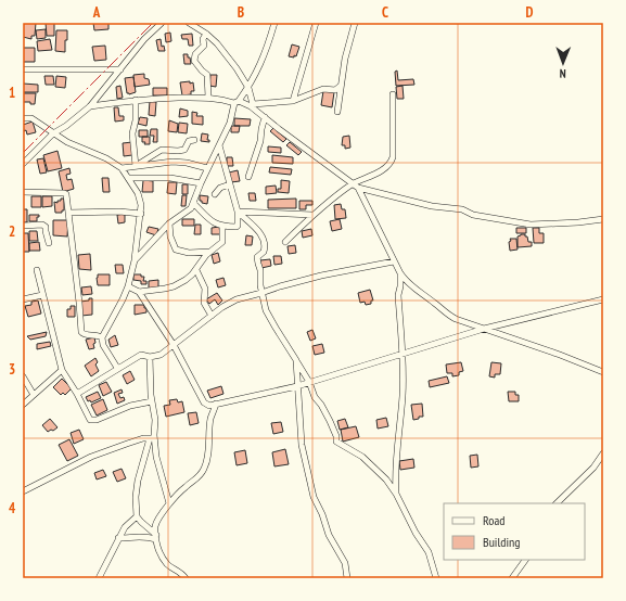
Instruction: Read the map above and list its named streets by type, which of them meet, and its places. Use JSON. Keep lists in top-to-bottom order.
{
  "legend": ["Road", "Building"],
  "north": "bottom",
  "grid": {
    "columns": [
      "A",
      "B",
      "C",
      "D"
    ],
    "rows": [
      "1",
      "2",
      "3",
      "4"
    ]
  }
}
